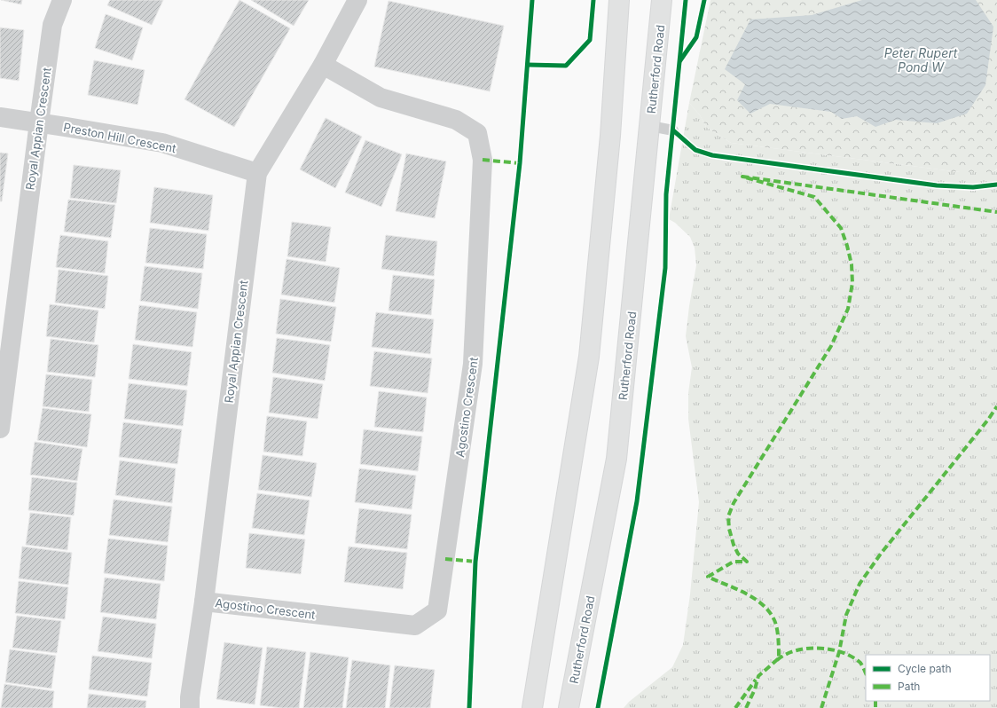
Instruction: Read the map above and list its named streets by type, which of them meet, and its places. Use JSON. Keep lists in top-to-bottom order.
{
  "streets": {
    "main road": ["Rutherford Road"],
    "street": ["Royal Appian Crescent", "Preston Hill Crescent", "Agostino Crescent"]
  },
  "crossings": [
    ["Royal Appian Crescent", "Preston Hill Crescent"],
    ["Royal Appian Crescent", "Agostino Crescent"]
  ],
  "water": ["Peter Rupert Pond W"],
  "legend": ["Cycle path", "Path"]
}
